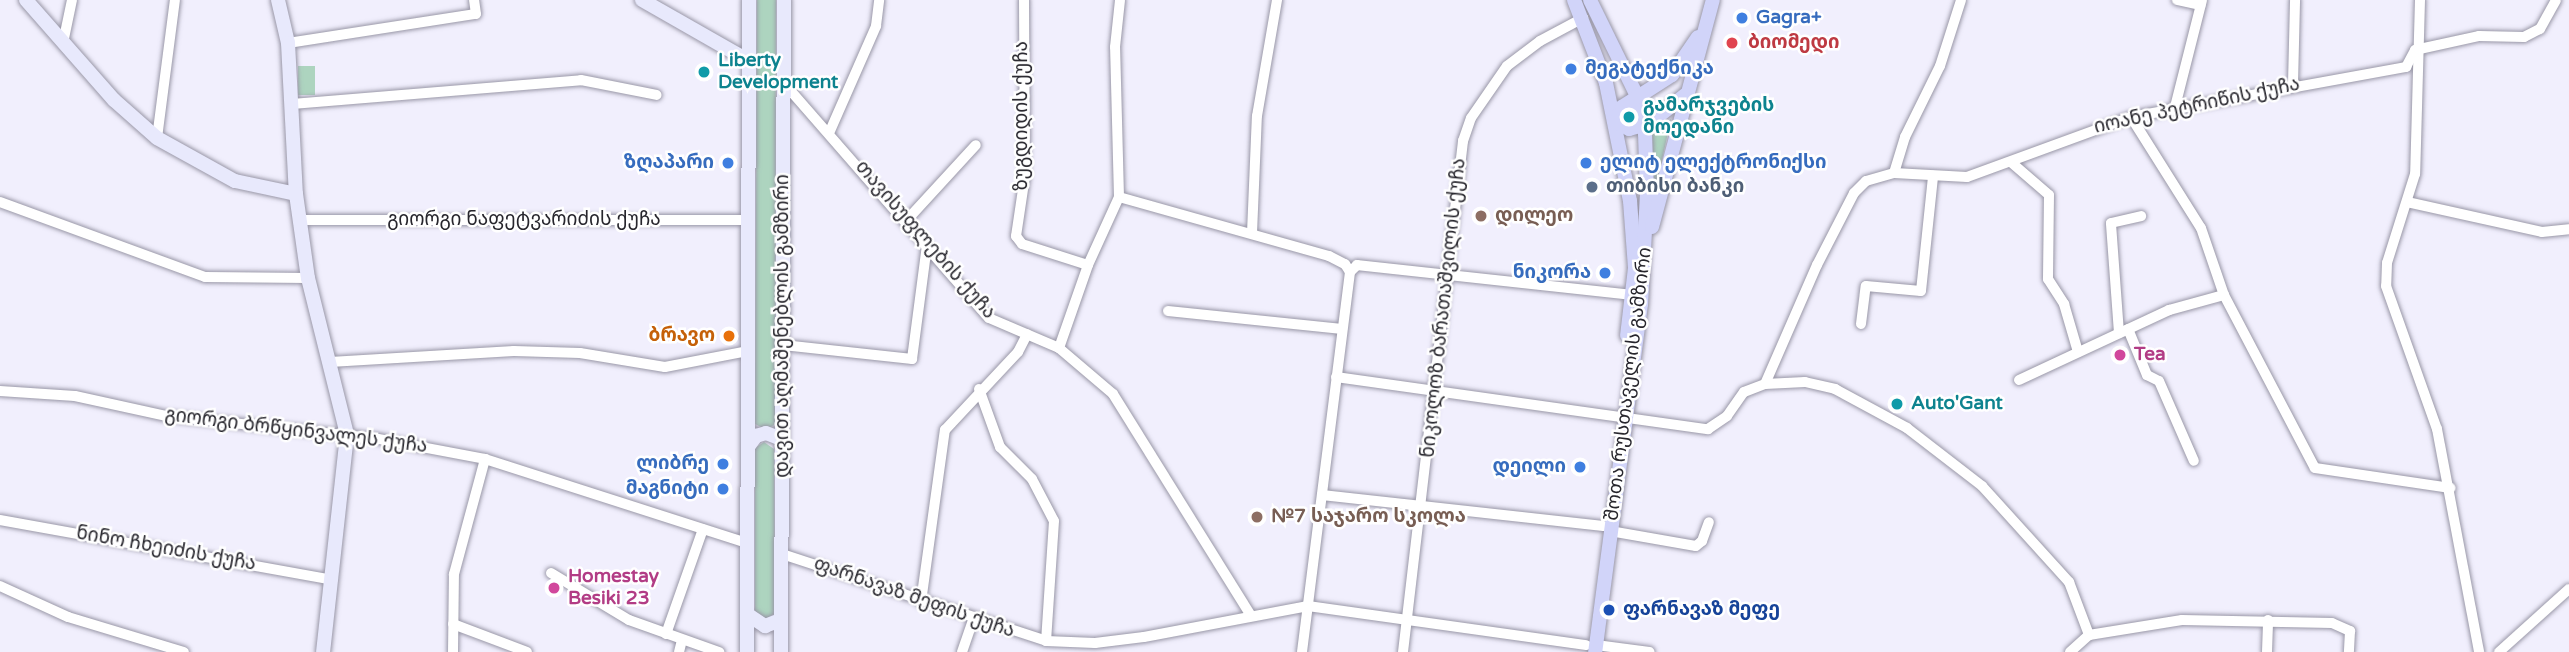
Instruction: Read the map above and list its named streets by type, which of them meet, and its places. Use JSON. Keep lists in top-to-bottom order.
{
  "streets": {
    "main road": ["დავით აღმაშენებლის გამზირი", "შოთა რუსთაველის გამზირი"],
    "street": [
      "იოანე პეტრიწის ქუჩა",
      "ზუგდიდის ქუჩა",
      "გიორგი ნაფეტვარიძის ქუჩა",
      "თავისუფლების ქუჩა",
      "ნიკოლოზ ბარათაშვილის ქუჩა",
      "გიორგი ბრწყინვალეს ქუჩა",
      "ნინო ჩხეიძის ქუჩა",
      "ფარნავაზ მეფის ქუჩა"
    ]
  },
  "crossings": [
    ["გიორგი ნაფეტვარიძის ქუჩა", "დავით აღმაშენებლის გამზირი"],
    ["თავისუფლების ქუჩა", "დავით აღმაშენებლის გამზირი"],
    ["თავისუფლების ქუჩა", "ფარნავაზ მეფის ქუჩა"],
    ["ნიკოლოზ ბარათაშვილის ქუჩა", "შოთა რუსთაველის გამზირი"],
    ["ნიკოლოზ ბარათაშვილის ქუჩა", "ფარნავაზ მეფის ქუჩა"],
    ["დავით აღმაშენებლის გამზირი", "გიორგი ბრწყინვალეს ქუჩა"],
    ["დავით აღმაშენებლის გამზირი", "ფარნავაზ მეფის ქუჩა"],
    ["შოთა რუსთაველის გამზირი", "ფარნავაზ მეფის ქუჩა"]
  ],
  "places": [
    "Gagra+",
    "ბიომედი",
    "მეგატექნიკა",
    "Liberty Development",
    "გამარჯვების მოედანი",
    "ზღაპარი",
    "ელიტ ელექტრონიქსი",
    "თიბისი ბანკი",
    "დილეო",
    "ნიკორა",
    "ბრავო",
    "Tea",
    "Auto'Gant",
    "ლიბრე",
    "დეილი",
    "მაგნიტი",
    "№7 საჯარო სკოლა",
    "Homestay Besiki 23",
    "ფარნავაზ მეფე"
  ]
}
